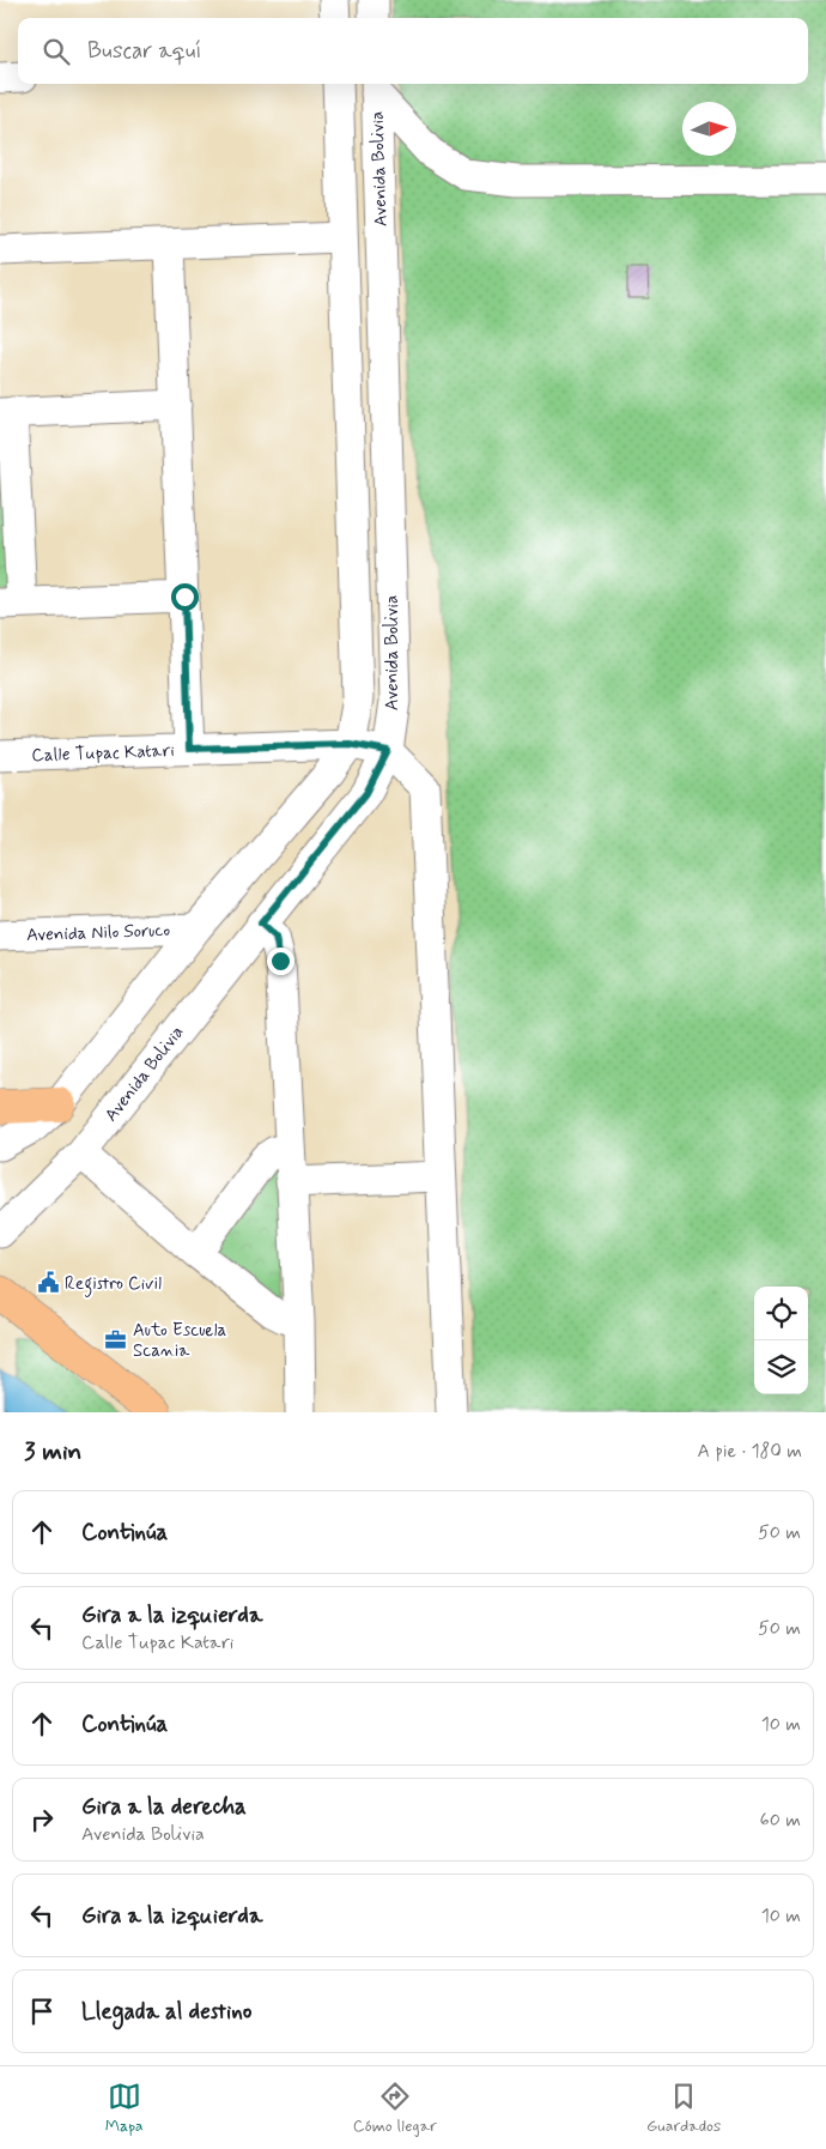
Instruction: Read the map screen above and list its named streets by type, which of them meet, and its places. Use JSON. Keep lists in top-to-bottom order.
{
  "streets": {
    "street": ["Avenida Bolivia", "Calle Tupac Katari", "Avenida Nilo Soruco"]
  },
  "crossings": [
    ["Avenida Bolivia", "Calle Tupac Katari"],
    ["Avenida Bolivia", "Avenida Nilo Soruco"]
  ],
  "places": {
    "public building": ["Registro Civil"],
    "office": ["Auto Escuela Scania"]
  },
  "north": "right",
  "page": {
    "search": "Buscar aquí",
    "heading": ["3 min", "A pie · 180 m"],
    "list": [
      ["Continúa", "50 m"],
      ["Gira a la izquierda", "Calle Tupac Katari", "50 m"],
      ["Continúa", "10 m"],
      ["Gira a la derecha", "Avenida Bolivia", "60 m"],
      ["Gira a la izquierda", "10 m"],
      "Llegada al destino"
    ],
    "nav": ["Mapa", "Cómo llegar", "Guardados"]
  }
}
